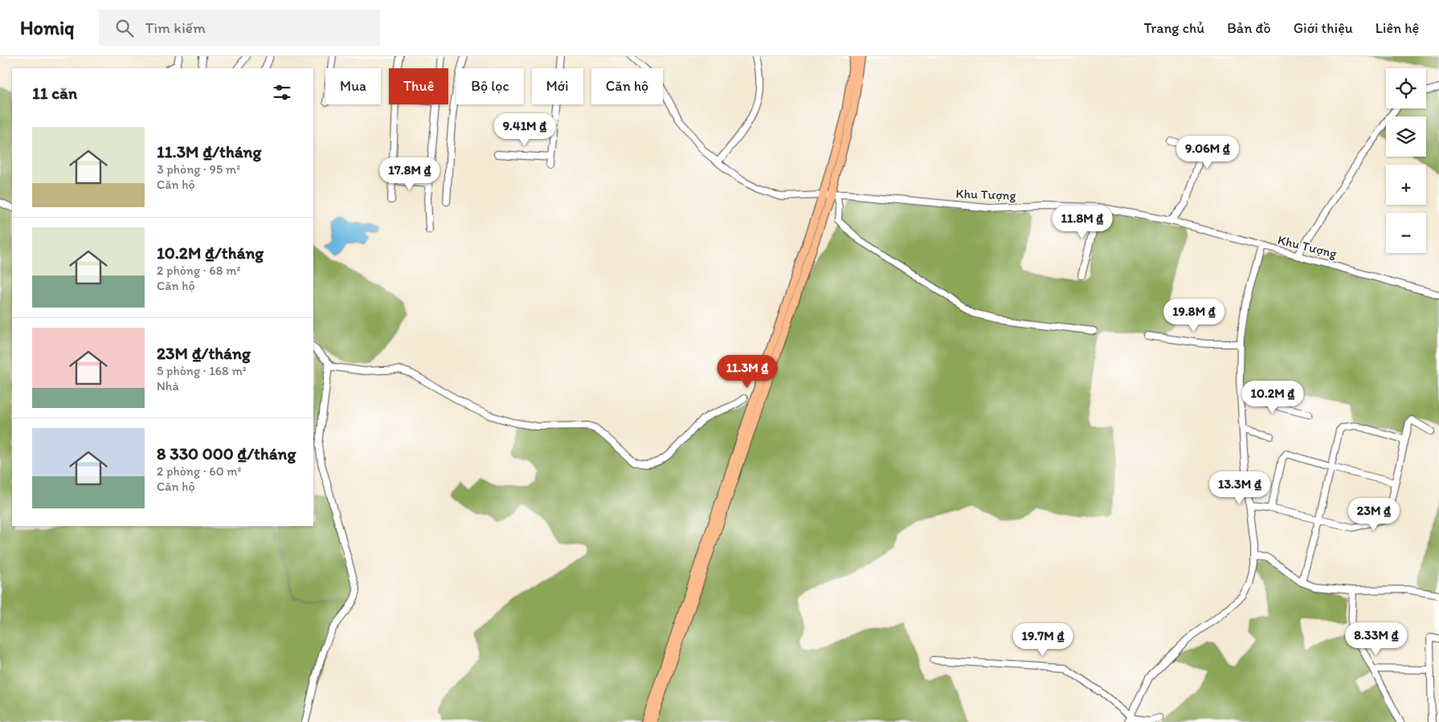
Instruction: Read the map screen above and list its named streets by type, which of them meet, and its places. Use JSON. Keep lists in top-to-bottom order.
{
  "streets": {
    "street": ["Khu Tượng"]
  },
  "page": {
    "header": "Homiq",
    "search": "Tìm kiếm",
    "nav": [
      "Trang chủ",
      "Bản đồ",
      "Giới thiệu",
      "Liên hệ"
    ],
    "map_buttons": ["+", "−"],
    "chip": [
      "Mua",
      "Thuê",
      "Bộ lọc",
      "Mới",
      "Căn hộ"
    ],
    "heading": "11 căn",
    "price": [
      "9.41M ₫",
      "9.06M ₫",
      "17.8M ₫",
      "11.8M ₫",
      "19.8M ₫",
      "11.3M ₫",
      "10.2M ₫",
      "13.3M ₫",
      "23M ₫",
      "8.33M ₫",
      "19.7M ₫"
    ],
    "list": [
      {
        "name": "11.3M ₫/tháng",
        "note": "3 phòng · 95 m² · Căn hộ"
      },
      {
        "name": "10.2M ₫/tháng",
        "note": "2 phòng · 68 m² · Căn hộ"
      },
      {
        "name": "23M ₫/tháng",
        "note": "5 phòng · 168 m² · Nhà"
      },
      {
        "name": "8 330 000 ₫/tháng",
        "note": "2 phòng · 60 m² · Căn hộ"
      }
    ]
  }
}
